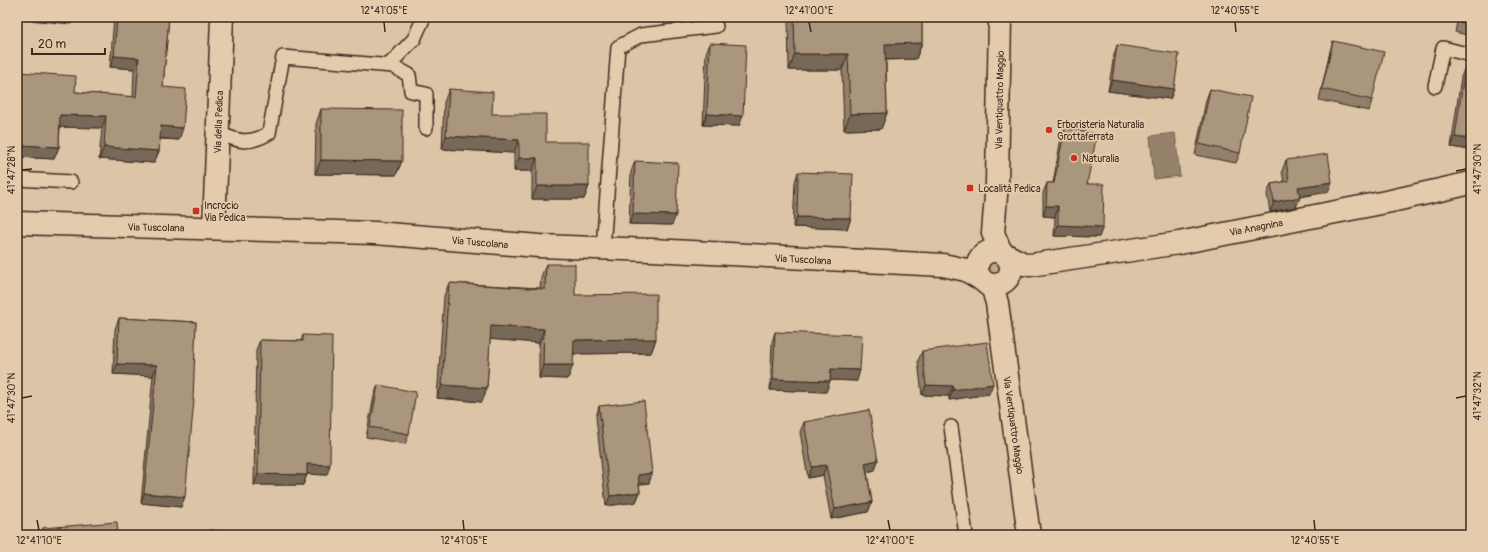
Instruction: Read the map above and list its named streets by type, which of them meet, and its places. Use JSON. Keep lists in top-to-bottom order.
{
  "streets": {
    "main road": [
      "Via Ventiquattro Maggio",
      "Via della Pedica",
      "Via Tuscolana",
      "Via Anagnina"
    ]
  },
  "crossings": [
    ["Via Ventiquattro Maggio", "Via Tuscolana"],
    ["Via Ventiquattro Maggio", "Via Anagnina"],
    ["Via della Pedica", "Via Tuscolana"],
    ["Via Tuscolana", "Via Anagnina"]
  ],
  "places": {
    "other": ["Erboristeria Naturalia Grottaferrata", "Naturalia"],
    "transit": ["Località Pedica", "Incrocio Via Pedica"]
  },
  "scale_bar": "20 m",
  "coordinates": [
    "12°41'05\"E",
    "12°41'00\"E",
    "12°40'55\"E",
    "41°47'30\"N",
    "41°47'28\"N",
    "41°47'32\"N",
    "12°41'10\"E"
  ]
}
